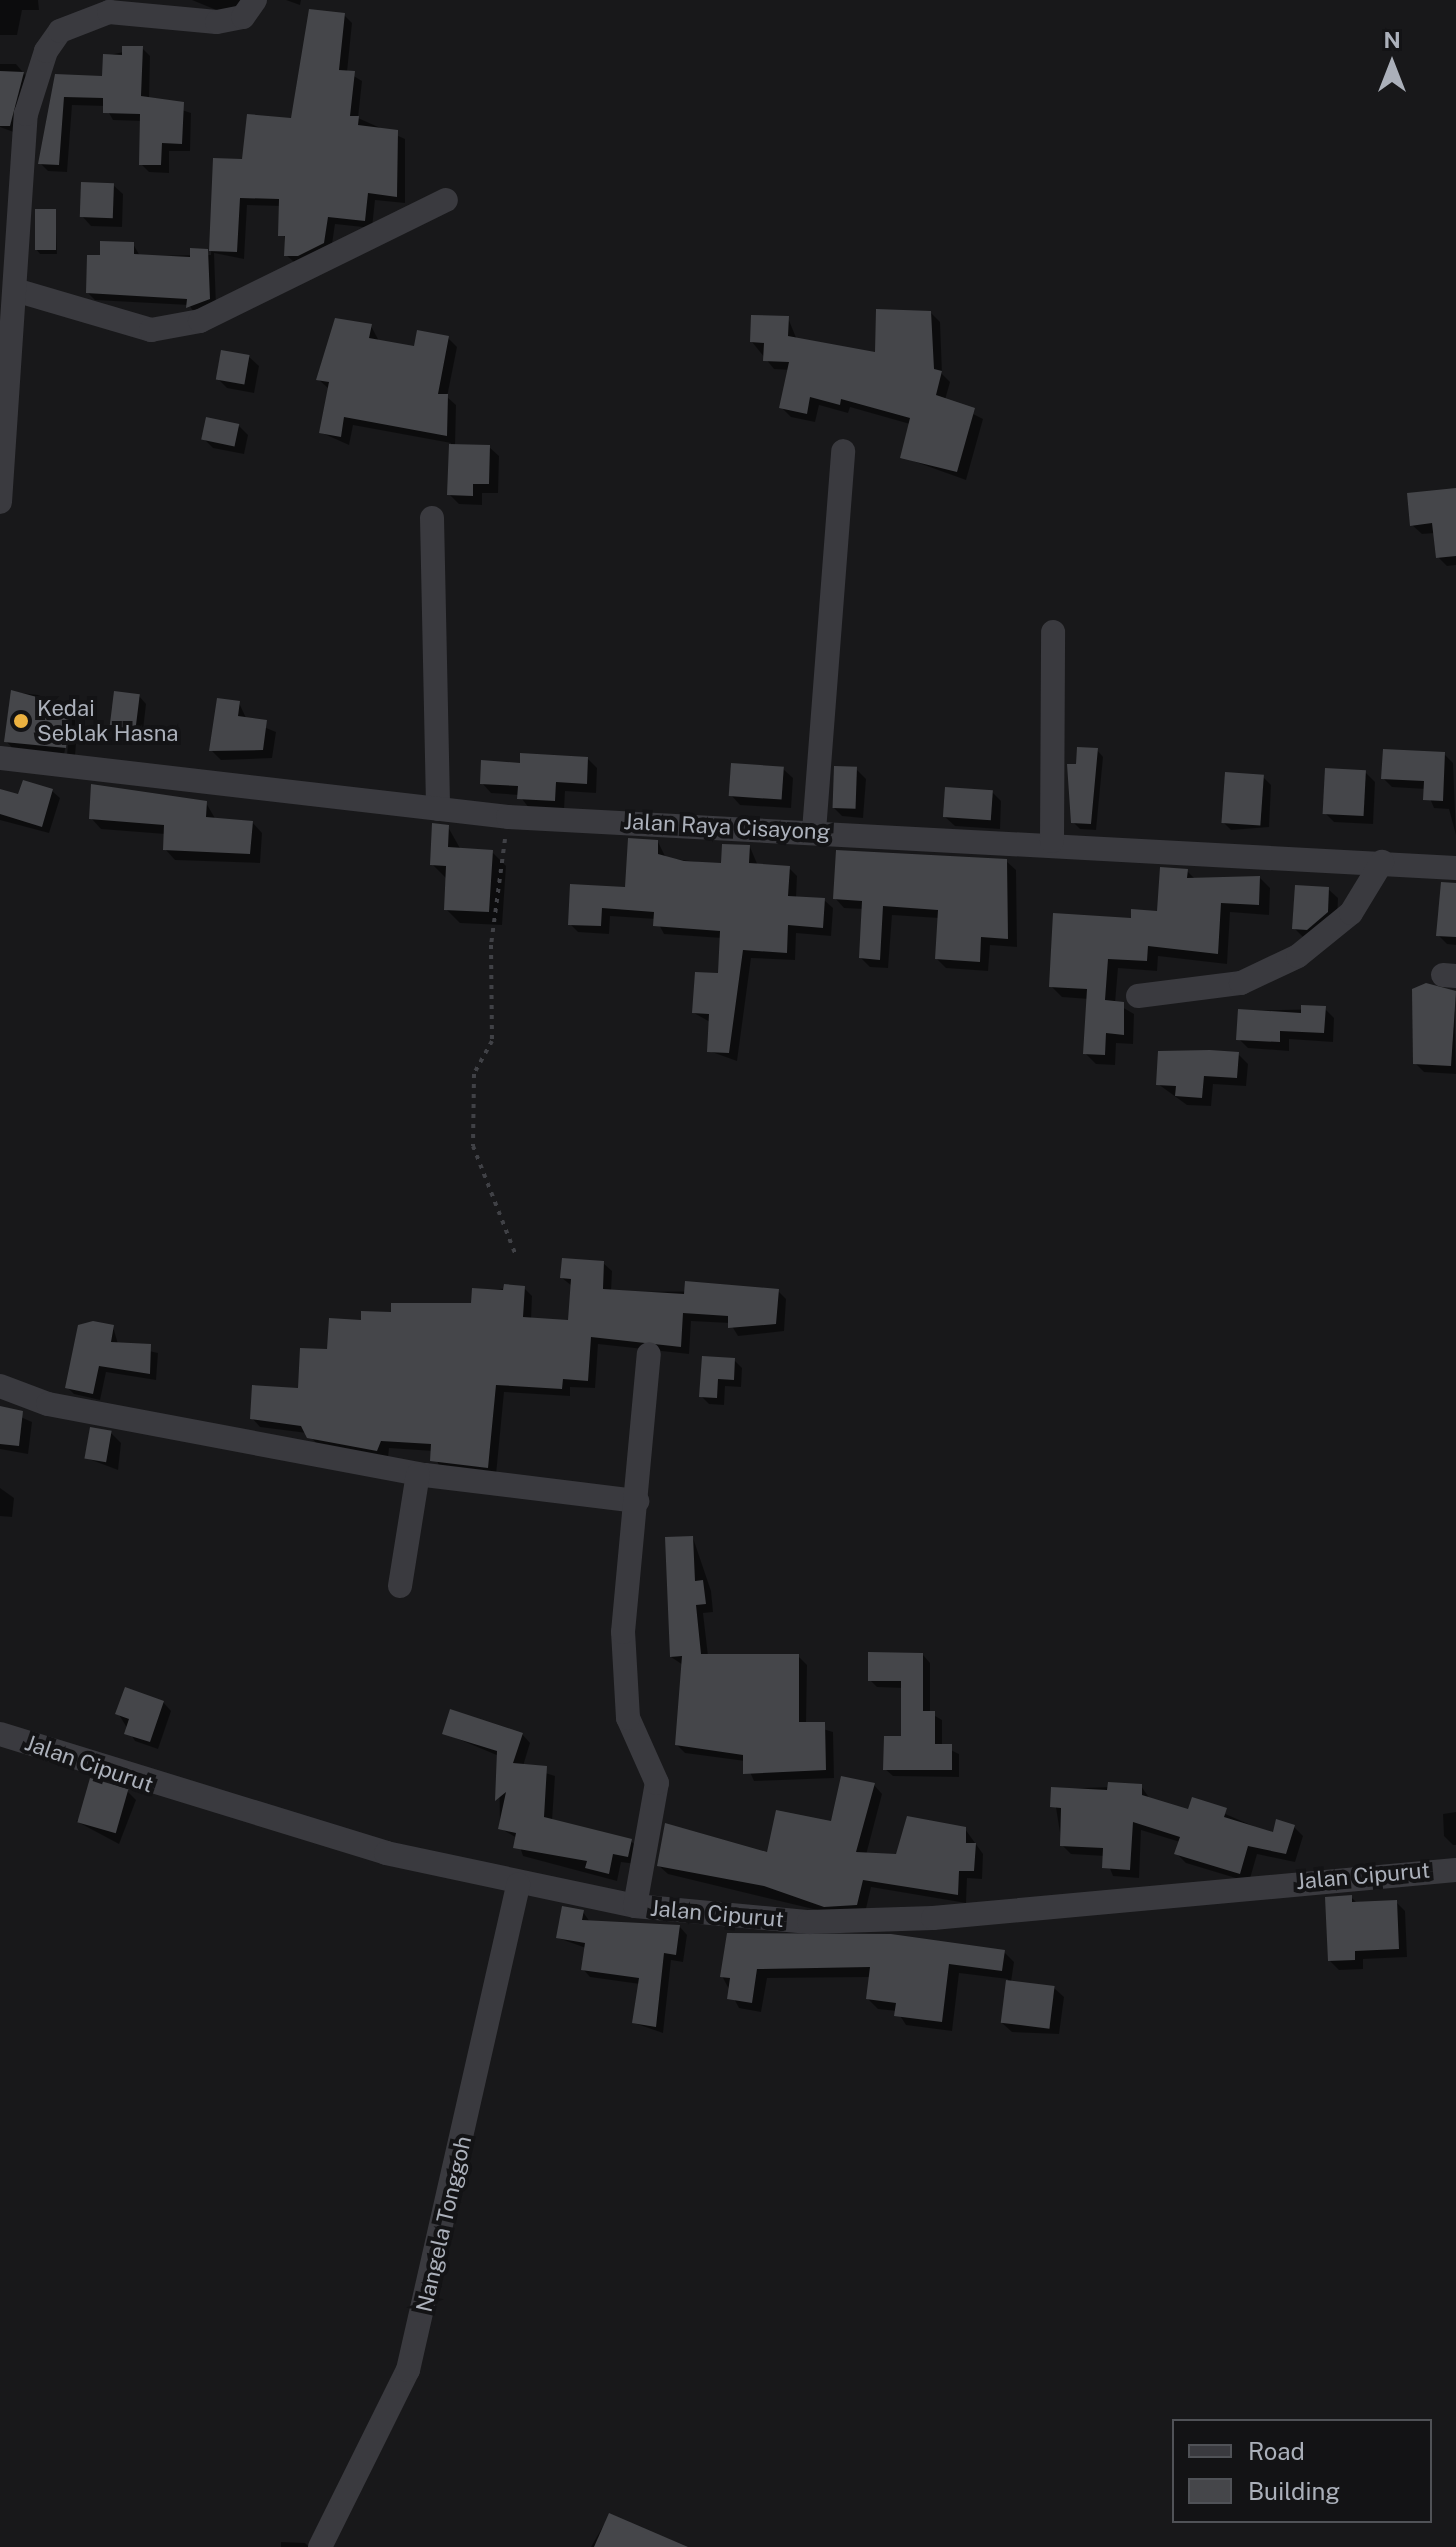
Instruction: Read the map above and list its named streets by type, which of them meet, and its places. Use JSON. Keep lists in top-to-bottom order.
{
  "streets": {
    "street": ["Jalan Raya Cisayong", "Jalan Cipurut", "Nangela Tonggoh"]
  },
  "crossings": [
    ["Jalan Cipurut", "Nangela Tonggoh"]
  ],
  "places": ["Kedai Seblak Hasna"],
  "legend": ["Road", "Building"],
  "north": "top"
}
